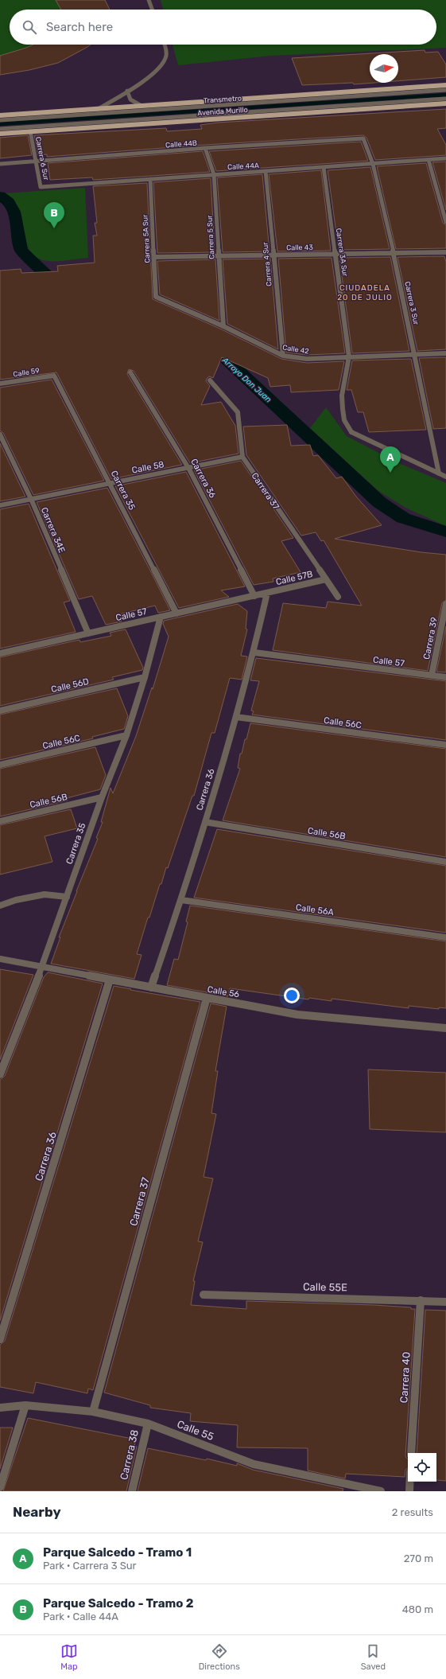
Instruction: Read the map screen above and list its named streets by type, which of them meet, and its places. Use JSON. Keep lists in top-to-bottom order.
{
  "streets": {
    "main road": ["Avenida Murillo"],
    "street": [
      "Transmetro",
      "Calle 44B",
      "Carrera 6 Sur",
      "Calle 44A",
      "Carrera 5 Sur",
      "Carrera 5A Sur",
      "Calle 43",
      "Carrera 3A Sur",
      "Carrera 4 Sur",
      "Carrera 3 Sur",
      "Calle 42",
      "Calle 59",
      "Calle 58",
      "Carrera 36",
      "Carrera 35",
      "Carrera 37",
      "Carrera 34E",
      "Calle 57B",
      "Calle 57",
      "Carrera 39",
      "Calle 56D",
      "Calle 56C",
      "Calle 56B",
      "Calle 56A",
      "Calle 56",
      "Calle 55E",
      "Carrera 40",
      "Calle 55",
      "Carrera 38"
    ]
  },
  "crossings": [
    ["Avenida Murillo", "Carrera 6 Sur"],
    ["Calle 44B", "Carrera 6 Sur"],
    ["Calle 44B", "Carrera 5 Sur"],
    ["Calle 44B", "Carrera 3 Sur"],
    ["Carrera 6 Sur", "Calle 44A"],
    ["Calle 44A", "Carrera 5 Sur"],
    ["Calle 44A", "Carrera 5A Sur"],
    ["Calle 44A", "Carrera 3A Sur"],
    ["Calle 44A", "Carrera 4 Sur"],
    ["Calle 44A", "Carrera 3 Sur"],
    ["Carrera 5 Sur", "Calle 43"],
    ["Carrera 5 Sur", "Calle 42"],
    ["Carrera 5A Sur", "Calle 43"],
    ["Carrera 5A Sur", "Calle 42"],
    ["Calle 43", "Carrera 3A Sur"],
    ["Calle 43", "Carrera 4 Sur"],
    ["Calle 43", "Carrera 3 Sur"],
    ["Carrera 3A Sur", "Carrera 3 Sur"],
    ["Carrera 3A Sur", "Calle 42"],
    ["Carrera 4 Sur", "Calle 42"],
    ["Carrera 3 Sur", "Calle 42"],
    ["Calle 59", "Carrera 35"],
    ["Calle 58", "Carrera 36"],
    ["Calle 58", "Carrera 35"],
    ["Calle 58", "Carrera 37"],
    ["Calle 58", "Carrera 34E"],
    ["Carrera 36", "Calle 57B"],
    ["Carrera 36", "Calle 57"],
    ["Carrera 36", "Calle 56C"],
    ["Carrera 36", "Calle 56B"],
    ["Carrera 36", "Calle 56A"],
    ["Carrera 36", "Calle 56"],
    ["Carrera 35", "Calle 57"],
    ["Carrera 35", "Calle 56D"],
    ["Carrera 35", "Calle 56C"],
    ["Carrera 35", "Calle 56B"],
    ["Carrera 35", "Calle 56"],
    ["Carrera 37", "Calle 57B"],
    ["Carrera 37", "Calle 56"],
    ["Carrera 37", "Calle 55"],
    ["Carrera 34E", "Calle 57"],
    ["Calle 57B", "Calle 57"],
    ["Calle 57", "Carrera 39"],
    ["Calle 55E", "Carrera 40"],
    ["Calle 55", "Carrera 38"]
  ],
  "districts": ["CIUDADELA 20 DE JULIO"],
  "water": ["Arroyo Don Juan"],
  "north": "right",
  "page": {
    "search": "Search here",
    "pins": ["B", "A"],
    "heading": ["Nearby", "2 results"],
    "list": [
      {
        "mark": "A",
        "name": "Parque Salcedo - Tramo 1",
        "note": "Park · Carrera 3 Sur",
        "value": "270 m"
      },
      {
        "mark": "B",
        "name": "Parque Salcedo - Tramo 2",
        "note": "Park · Calle 44A",
        "value": "480 m"
      }
    ],
    "nav": ["Map", "Directions", "Saved"]
  }
}
